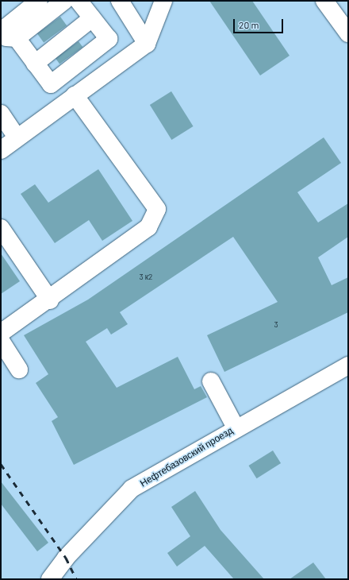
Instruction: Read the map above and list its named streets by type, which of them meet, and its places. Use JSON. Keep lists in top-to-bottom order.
{
  "streets": {
    "street": ["Нефтебазовский проезд"]
  },
  "house_numbers": ["3 к2", "3"],
  "scale_bar": "20 m"
}
